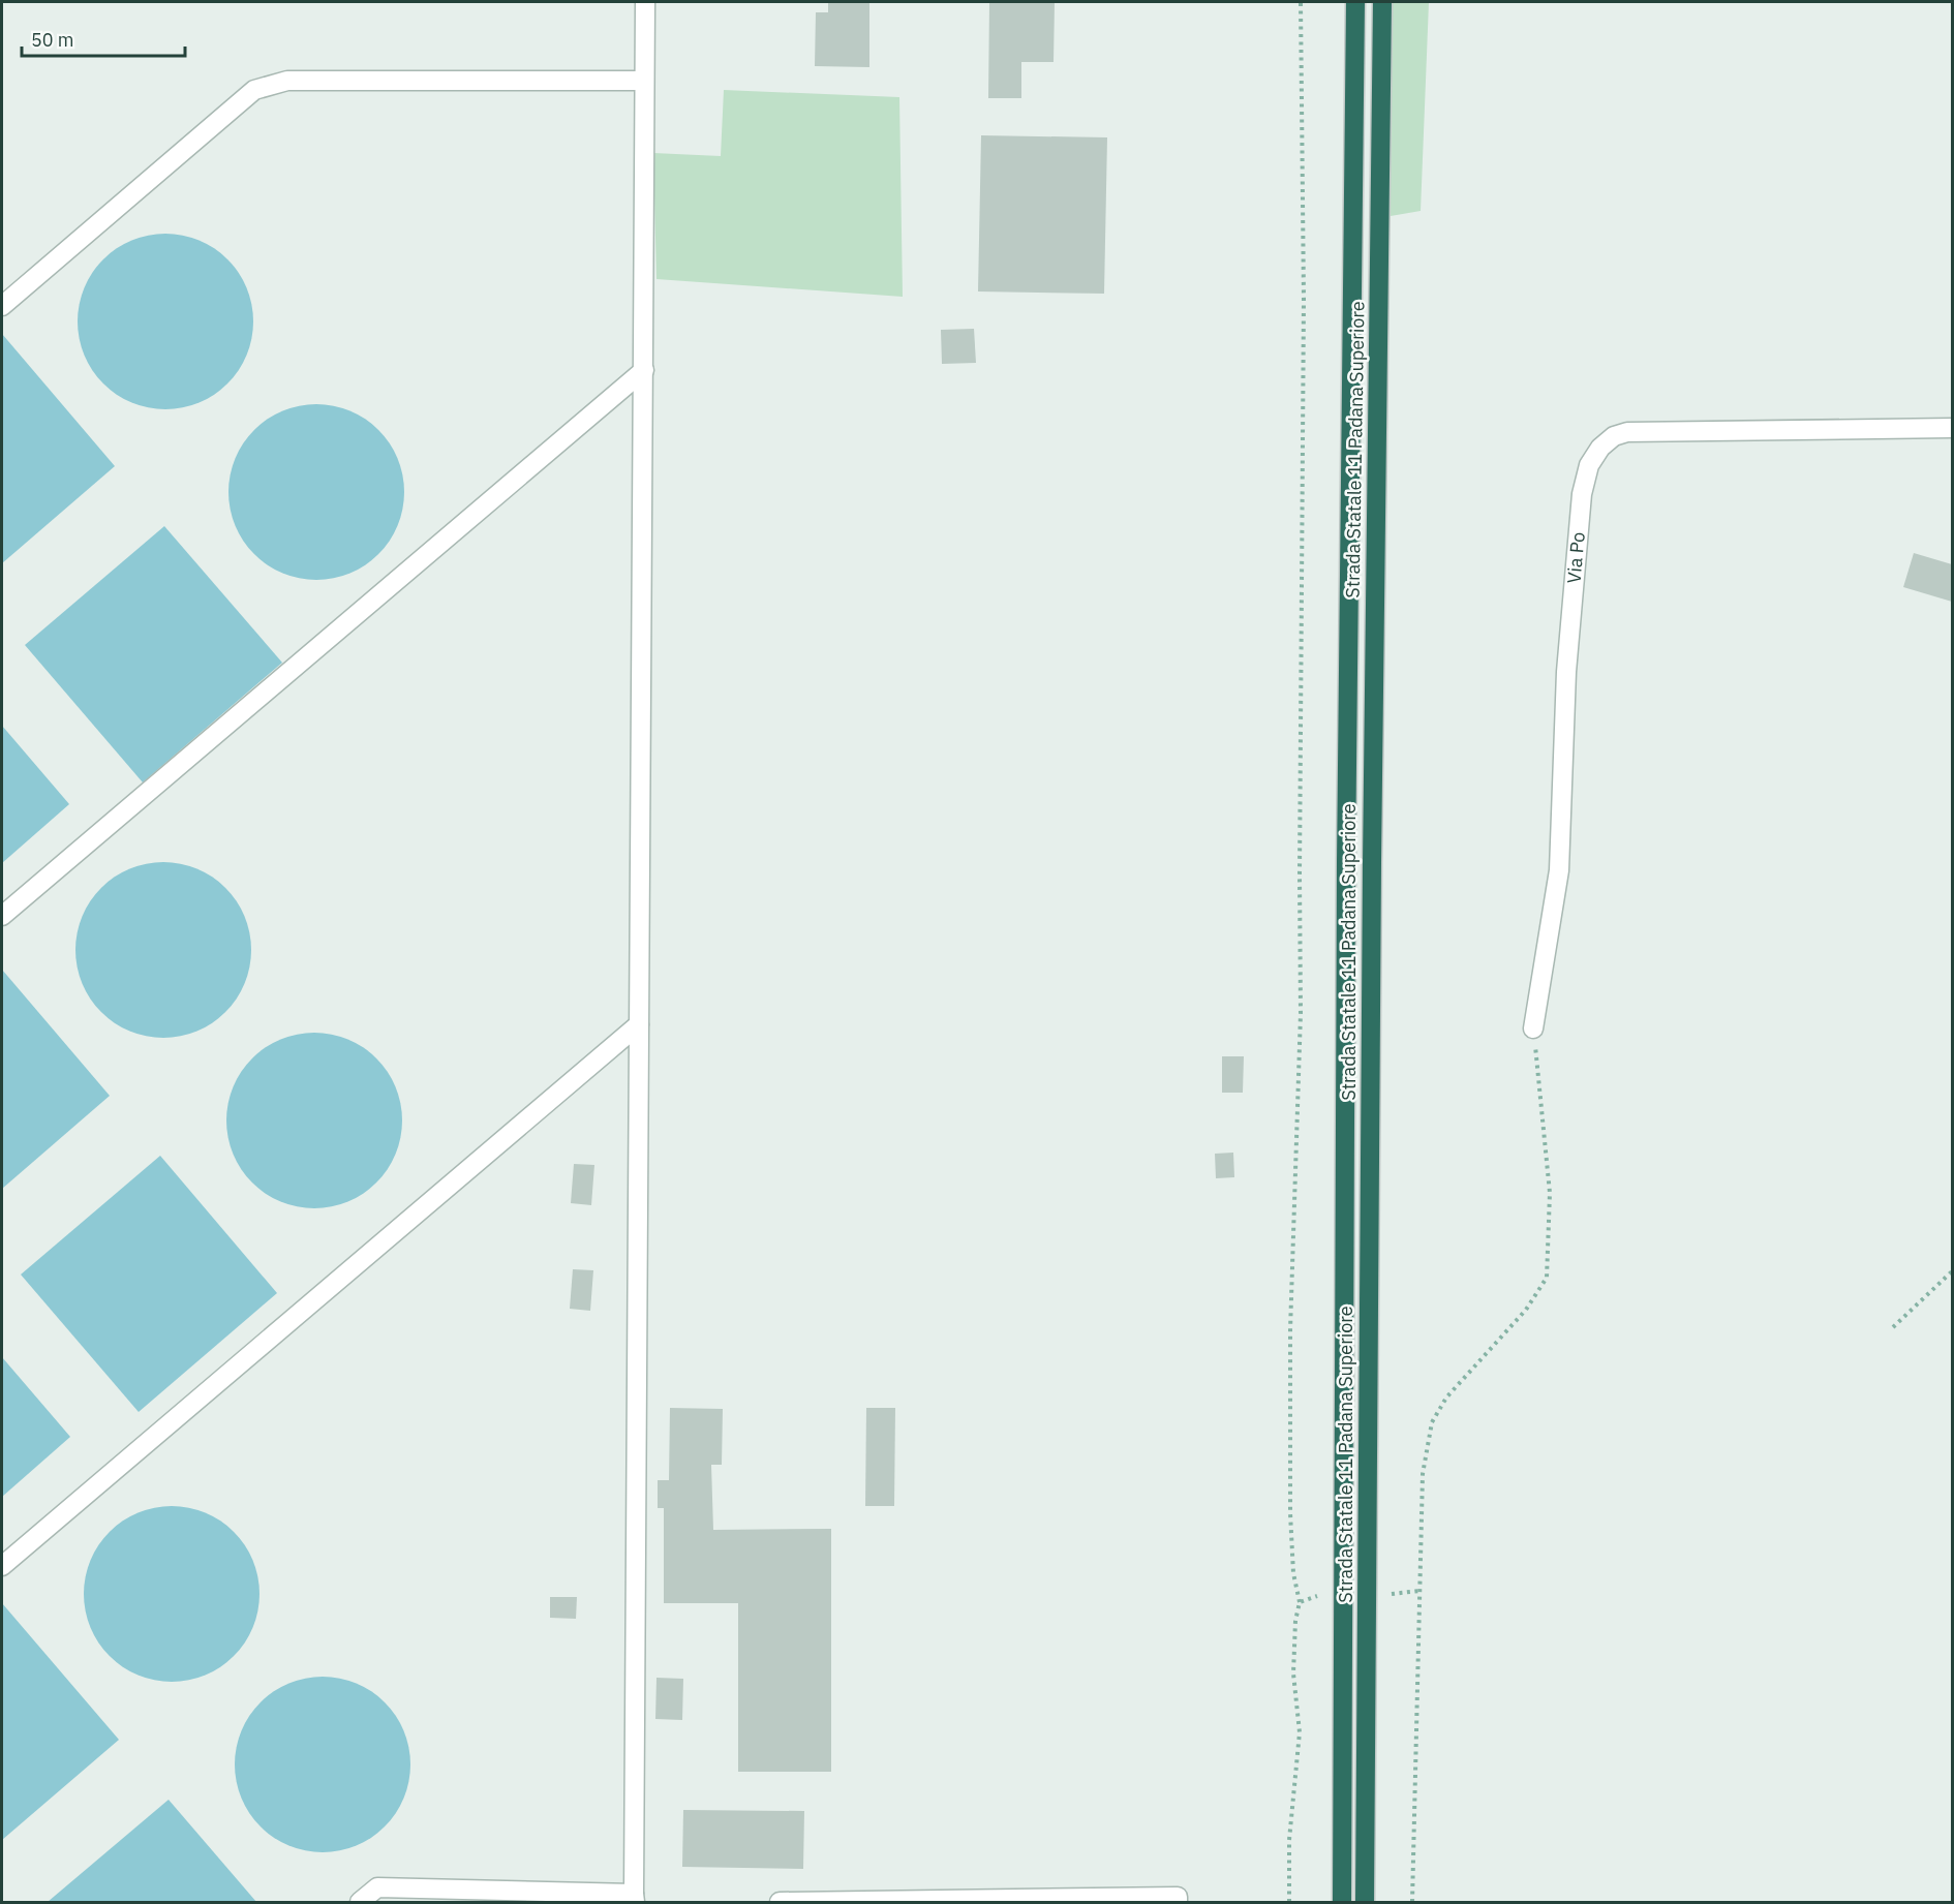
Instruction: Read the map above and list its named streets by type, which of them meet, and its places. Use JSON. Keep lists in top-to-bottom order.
{
  "streets": {
    "highway": ["Strada Statale 11 Padana Superiore"],
    "street": ["Via Po"]
  },
  "scale_bar": "50 m"
}
